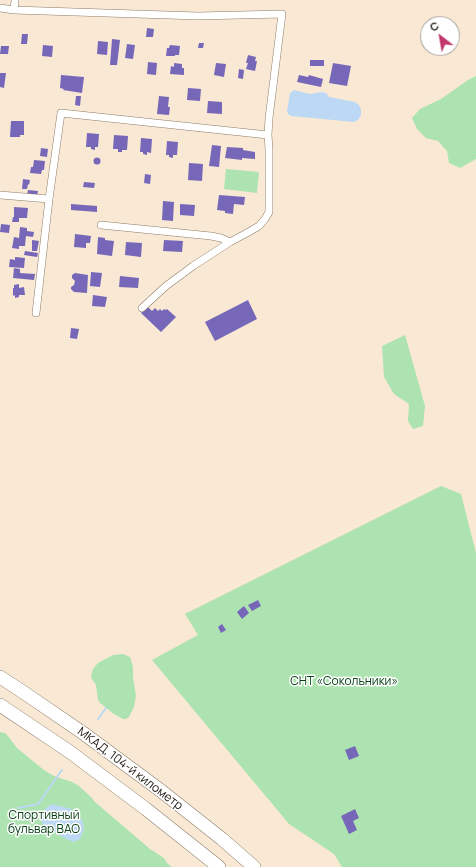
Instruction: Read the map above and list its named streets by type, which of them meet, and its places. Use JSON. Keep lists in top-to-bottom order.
{
  "streets": {
    "highway": ["МКАД, 104-й километр"]
  },
  "parks": ["СНТ «Сокольники»", "Спортивный бульвар ВАО"],
  "north": "top left"
}
